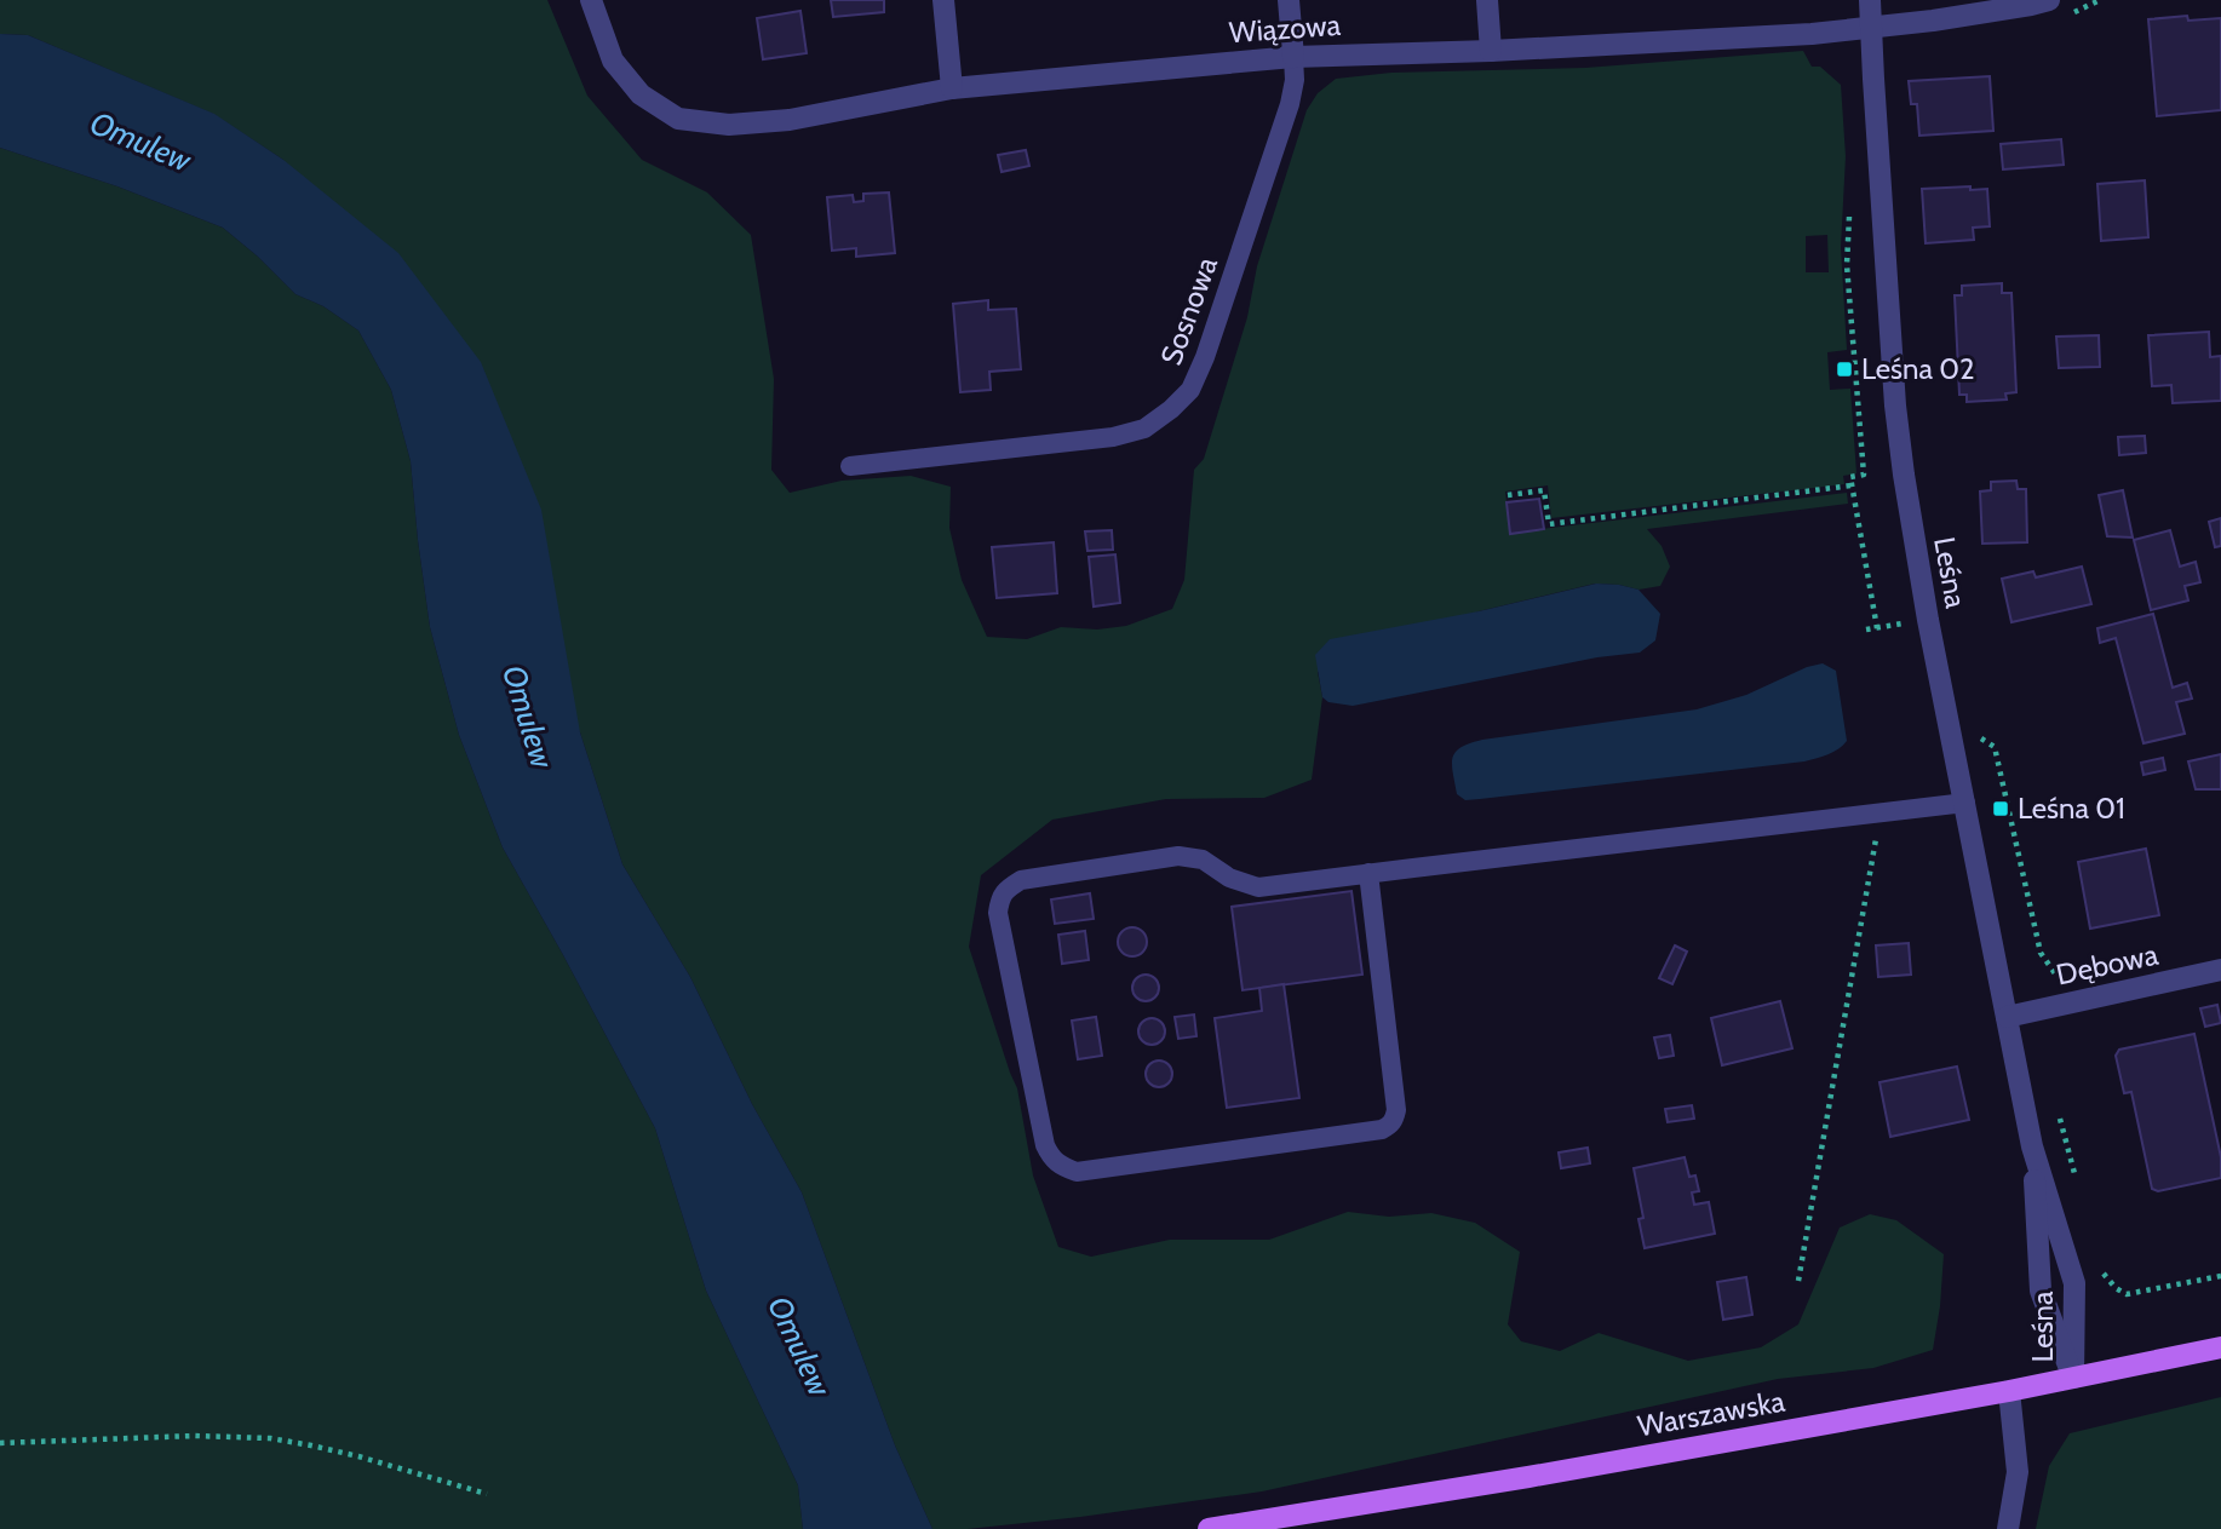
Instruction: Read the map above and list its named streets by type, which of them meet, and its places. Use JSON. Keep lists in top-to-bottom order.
{
  "streets": {
    "main road": ["Warszawska"],
    "street": ["Wiązowa", "Leśna", "Dębowa"],
    "lane": ["Sosnowa"]
  },
  "crossings": [
    ["Wiązowa", "Sosnowa"],
    ["Wiązowa", "Leśna"],
    ["Leśna", "Dębowa"],
    ["Leśna", "Warszawska"]
  ],
  "water": ["Omulew"],
  "places": {
    "transit": ["Leśna 02", "Leśna 01"]
  }
}
